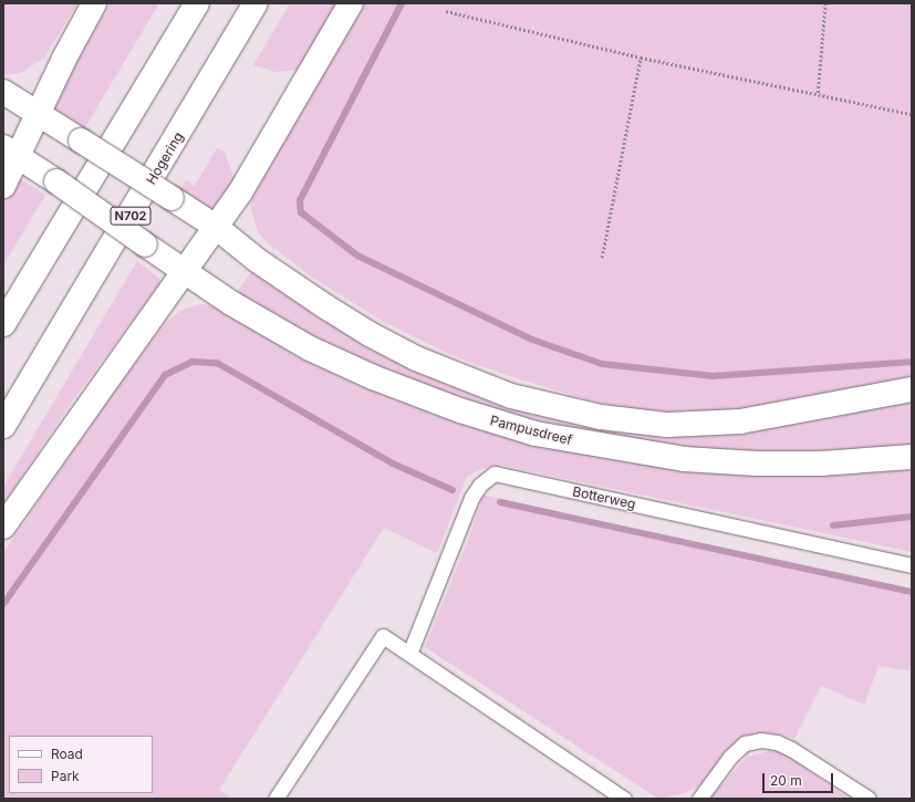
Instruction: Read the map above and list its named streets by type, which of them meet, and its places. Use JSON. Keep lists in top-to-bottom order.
{
  "streets": {
    "main road": ["Hogering", "N702", "Pampusdreef"],
    "lane": ["Botterweg"]
  },
  "legend": ["Road", "Park"],
  "scale_bar": "20 m"
}
